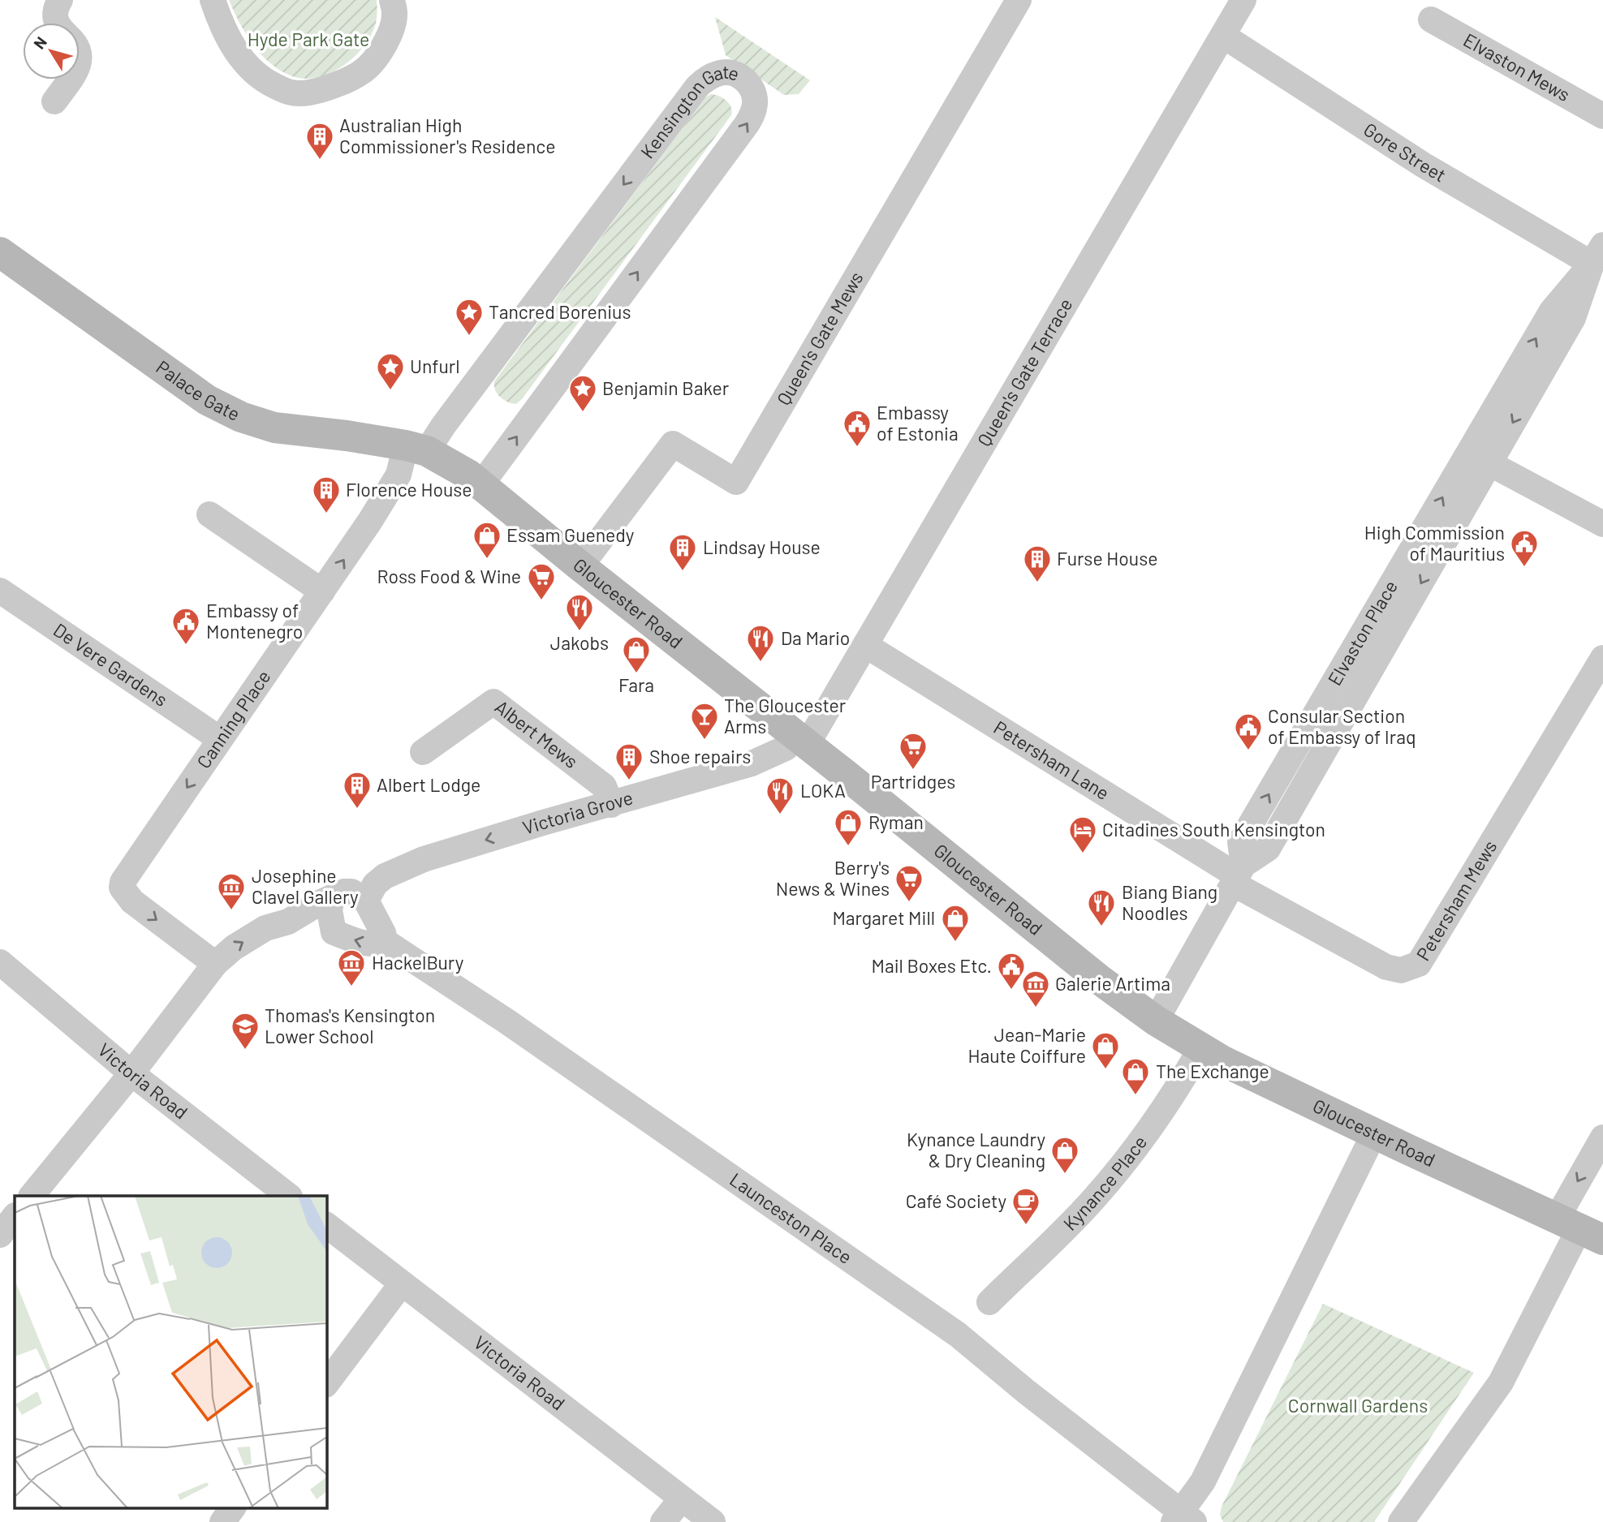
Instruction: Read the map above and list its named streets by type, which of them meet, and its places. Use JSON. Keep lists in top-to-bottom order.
{
  "streets": {
    "main road": ["Palace Gate", "Gloucester Road"],
    "street": [
      "Elvaston Mews",
      "Kensington Gate",
      "Gore Street",
      "Queen's Gate Mews",
      "Queen's Gate Terrace",
      "Elvaston Place",
      "De Vere Gardens",
      "Canning Place",
      "Albert Mews",
      "Petersham Lane",
      "Victoria Grove",
      "Petersham Mews",
      "Victoria Road",
      "Kynance Place",
      "Launceston Place"
    ]
  },
  "crossings": [
    ["Kensington Gate", "Palace Gate"],
    ["Kensington Gate", "Gloucester Road"],
    ["Kensington Gate", "Canning Place"],
    ["Gore Street", "Queen's Gate Terrace"],
    ["Gore Street", "Elvaston Place"],
    ["Queen's Gate Mews", "Gloucester Road"],
    ["Queen's Gate Terrace", "Gloucester Road"],
    ["Queen's Gate Terrace", "Petersham Lane"],
    ["Queen's Gate Terrace", "Victoria Grove"],
    ["Palace Gate", "Gloucester Road"],
    ["Palace Gate", "Canning Place"],
    ["Gloucester Road", "Canning Place"],
    ["Gloucester Road", "Victoria Grove"],
    ["Gloucester Road", "Kynance Place"],
    ["Elvaston Place", "Petersham Lane"],
    ["Elvaston Place", "Petersham Mews"],
    ["De Vere Gardens", "Canning Place"],
    ["Albert Mews", "Victoria Grove"],
    ["Petersham Lane", "Petersham Mews"]
  ],
  "one_way": ["Victoria Grove"],
  "parks": ["Hyde Park Gate", "Cornwall Gardens"],
  "places": {
    "building": [
      "Australian High Commissioner's Residence",
      "Florence House",
      "Lindsay House",
      "Furse House",
      "Shoe repairs",
      "Albert Lodge"
    ],
    "place": ["Tancred Borenius", "Unfurl", "Benjamin Baker"],
    "public building": [
      "Embassy of Estonia",
      "High Commission of Mauritius",
      "Embassy of Montenegro",
      "Consular Section of Embassy of Iraq",
      "Mail Boxes Etc."
    ],
    "shop": [
      "Essam Guenedy",
      "Fara",
      "Ryman",
      "Margaret Mill",
      "Jean-Marie Haute Coiffure",
      "The Exchange",
      "Kynance Laundry & Dry Cleaning"
    ],
    "supermarket": ["Ross Food & Wine", "Partridges", "Berry's News & Wines"],
    "restaurant": [
      "Jakobs",
      "Da Mario",
      "LOKA",
      "Biang Biang Noodles"
    ],
    "bar": ["The Gloucester Arms"],
    "hotel": ["Citadines South Kensington"],
    "museum": ["Josephine Clavel Gallery", "HackelBury", "Galerie Artima"],
    "school or university": ["Thomas's Kensington Lower School"],
    "cafe": ["Café Society"]
  },
  "north": "top left"
}
